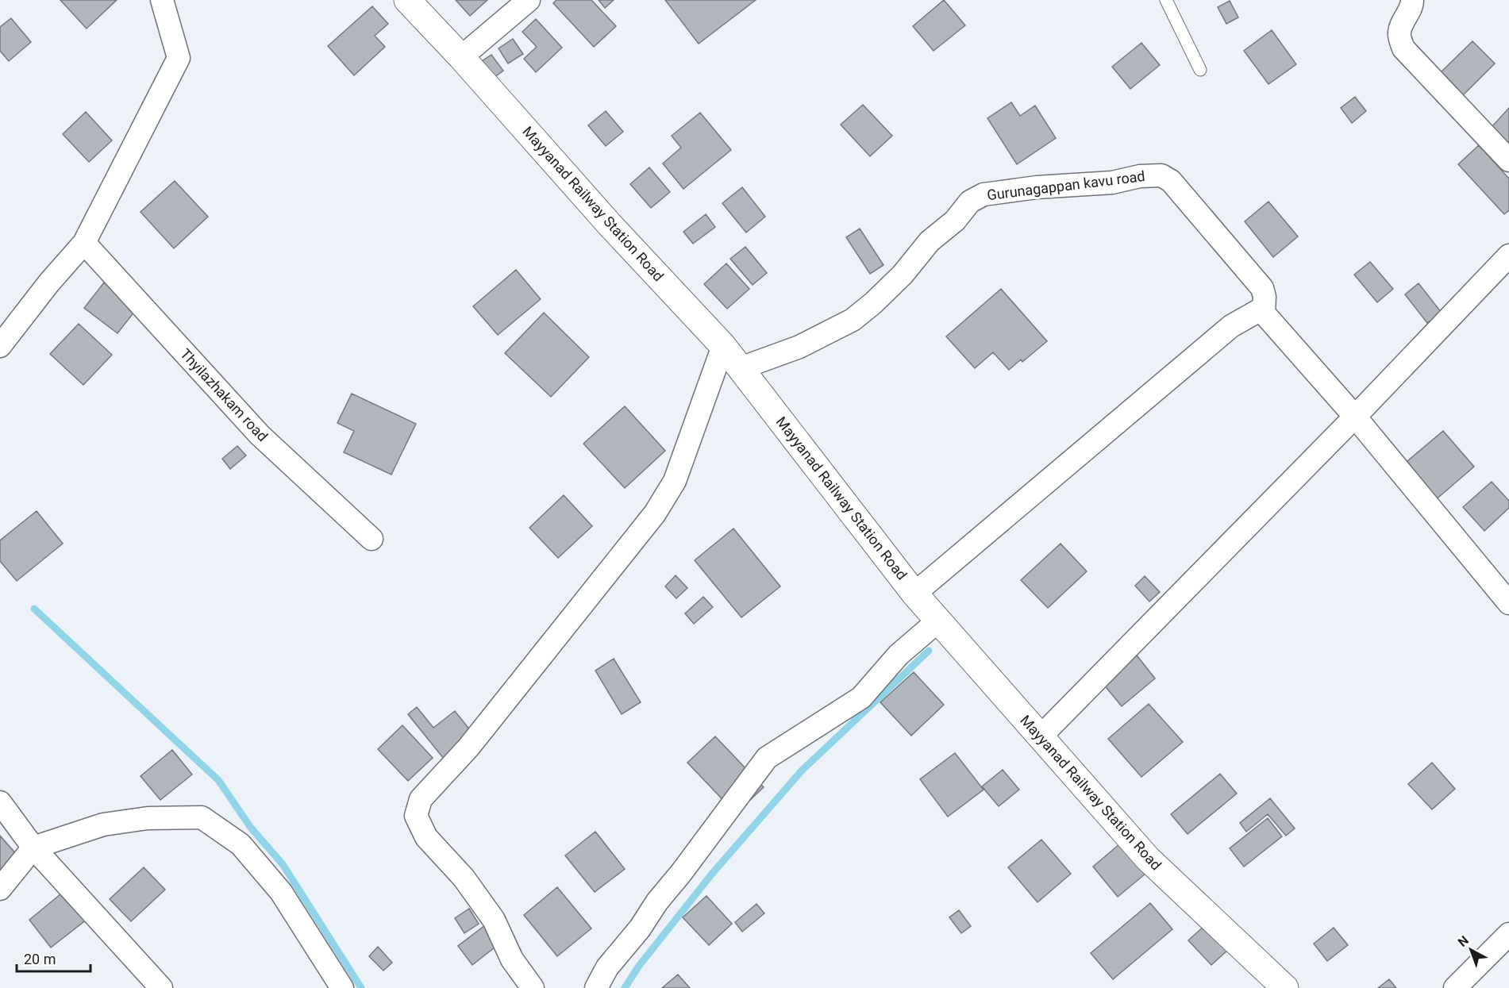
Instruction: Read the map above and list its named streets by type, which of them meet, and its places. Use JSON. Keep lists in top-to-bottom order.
{
  "streets": {
    "main road": ["Mayyanad Railway Station Road"],
    "street": ["Gurunagappan kavu road", "Thyilazhakam road"]
  },
  "crossings": [
    ["Gurunagappan kavu road", "Mayyanad Railway Station Road"]
  ],
  "scale_bar": "20 m",
  "north": "top left"
}
